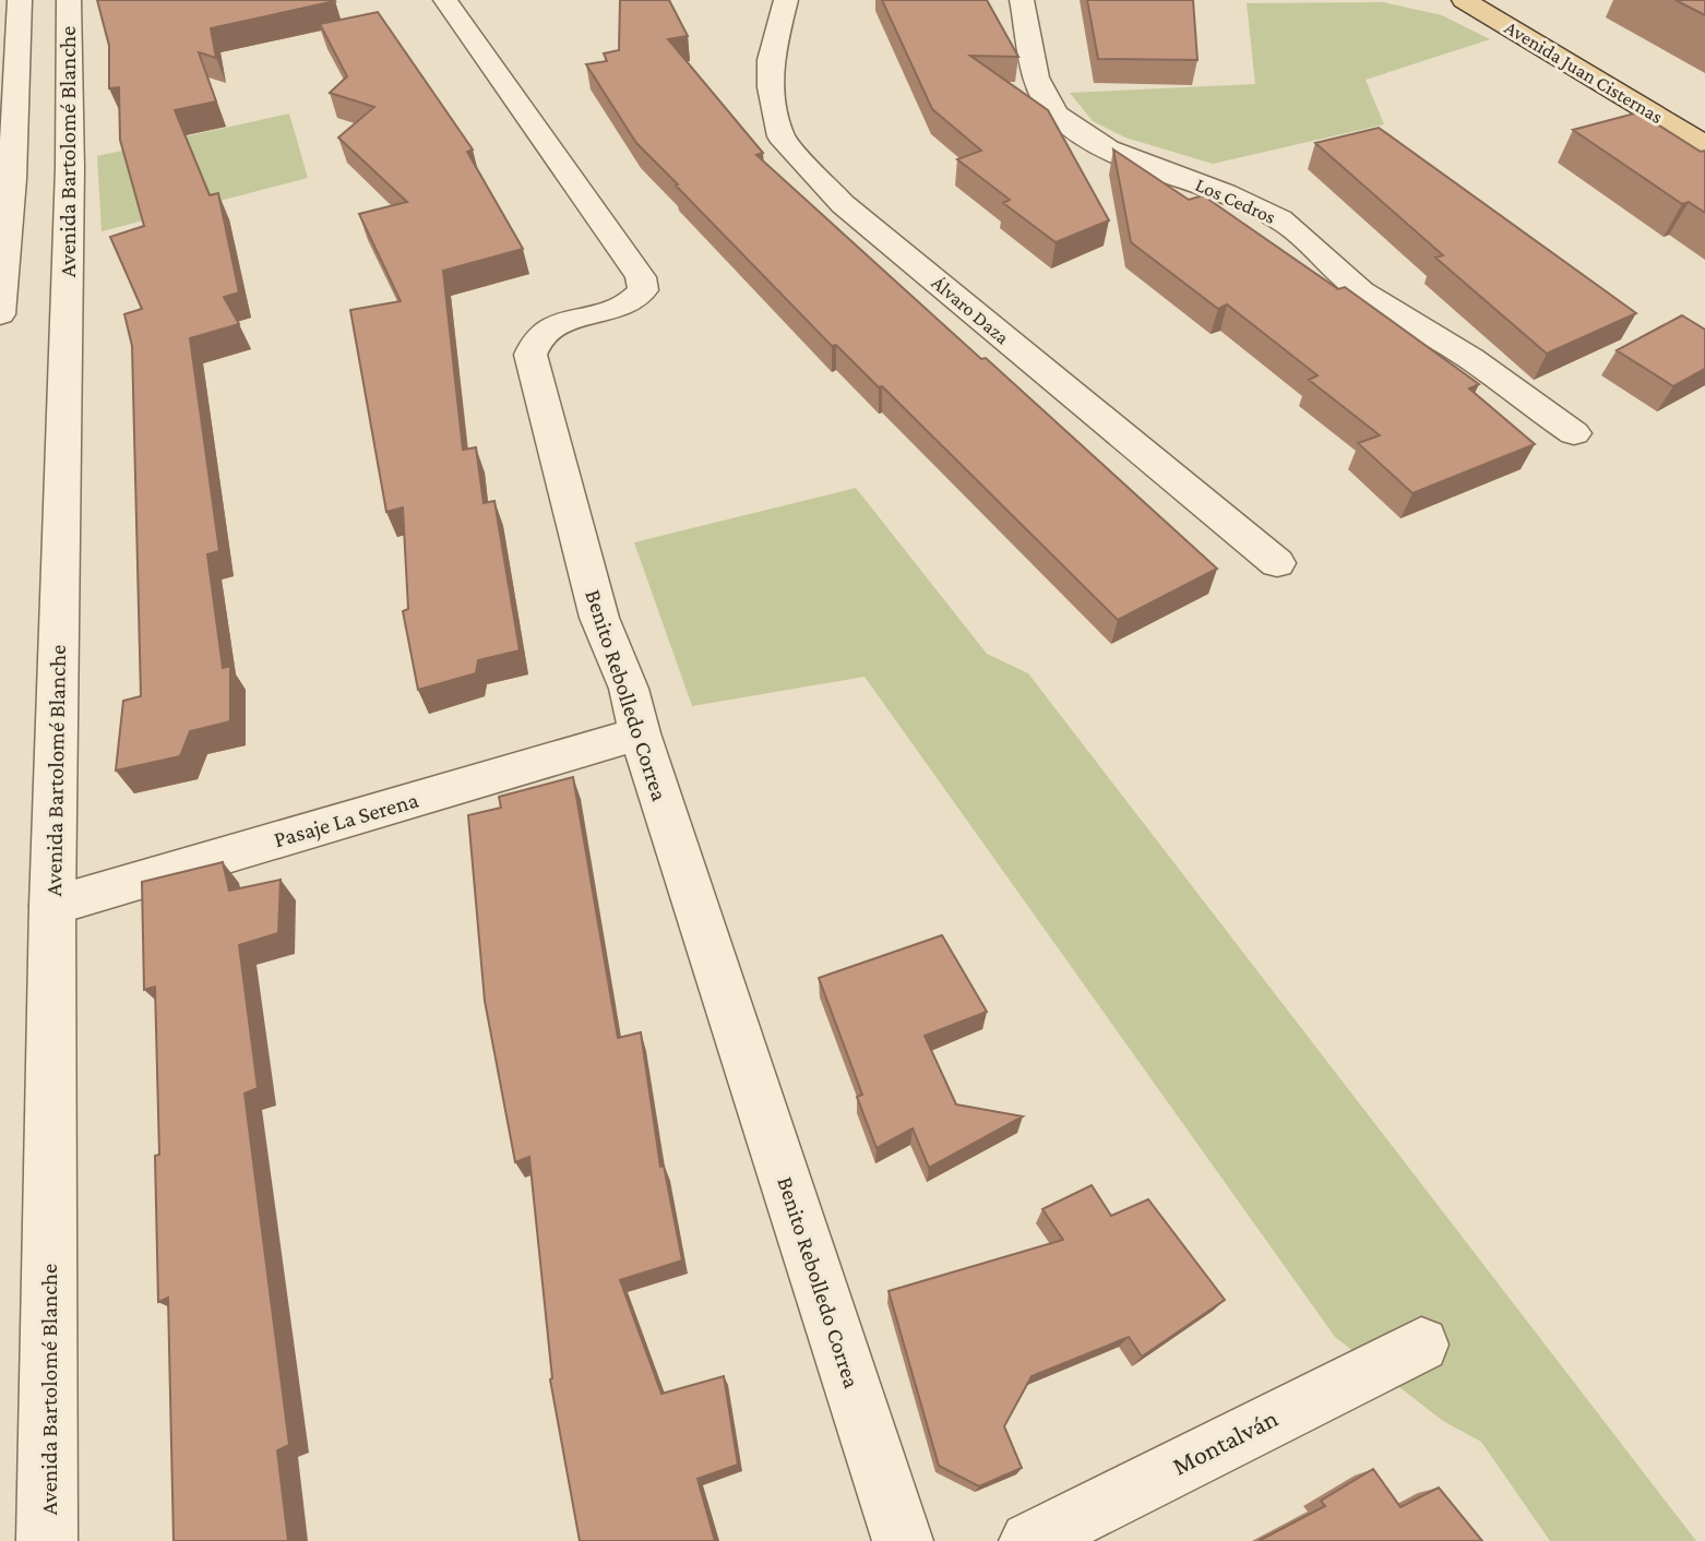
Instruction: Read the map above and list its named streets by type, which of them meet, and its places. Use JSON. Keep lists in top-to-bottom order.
{
  "streets": {
    "main road": ["Avenida Juan Cisternas"],
    "street": [
      "Avenida Bartolomé Blanche",
      "Los Cedros",
      "Álvaro Daza",
      "Benito Rebolledo Correa",
      "Pasaje La Serena",
      "Montalván"
    ]
  },
  "crossings": [
    ["Avenida Bartolomé Blanche", "Pasaje La Serena"],
    ["Benito Rebolledo Correa", "Pasaje La Serena"]
  ]
}
